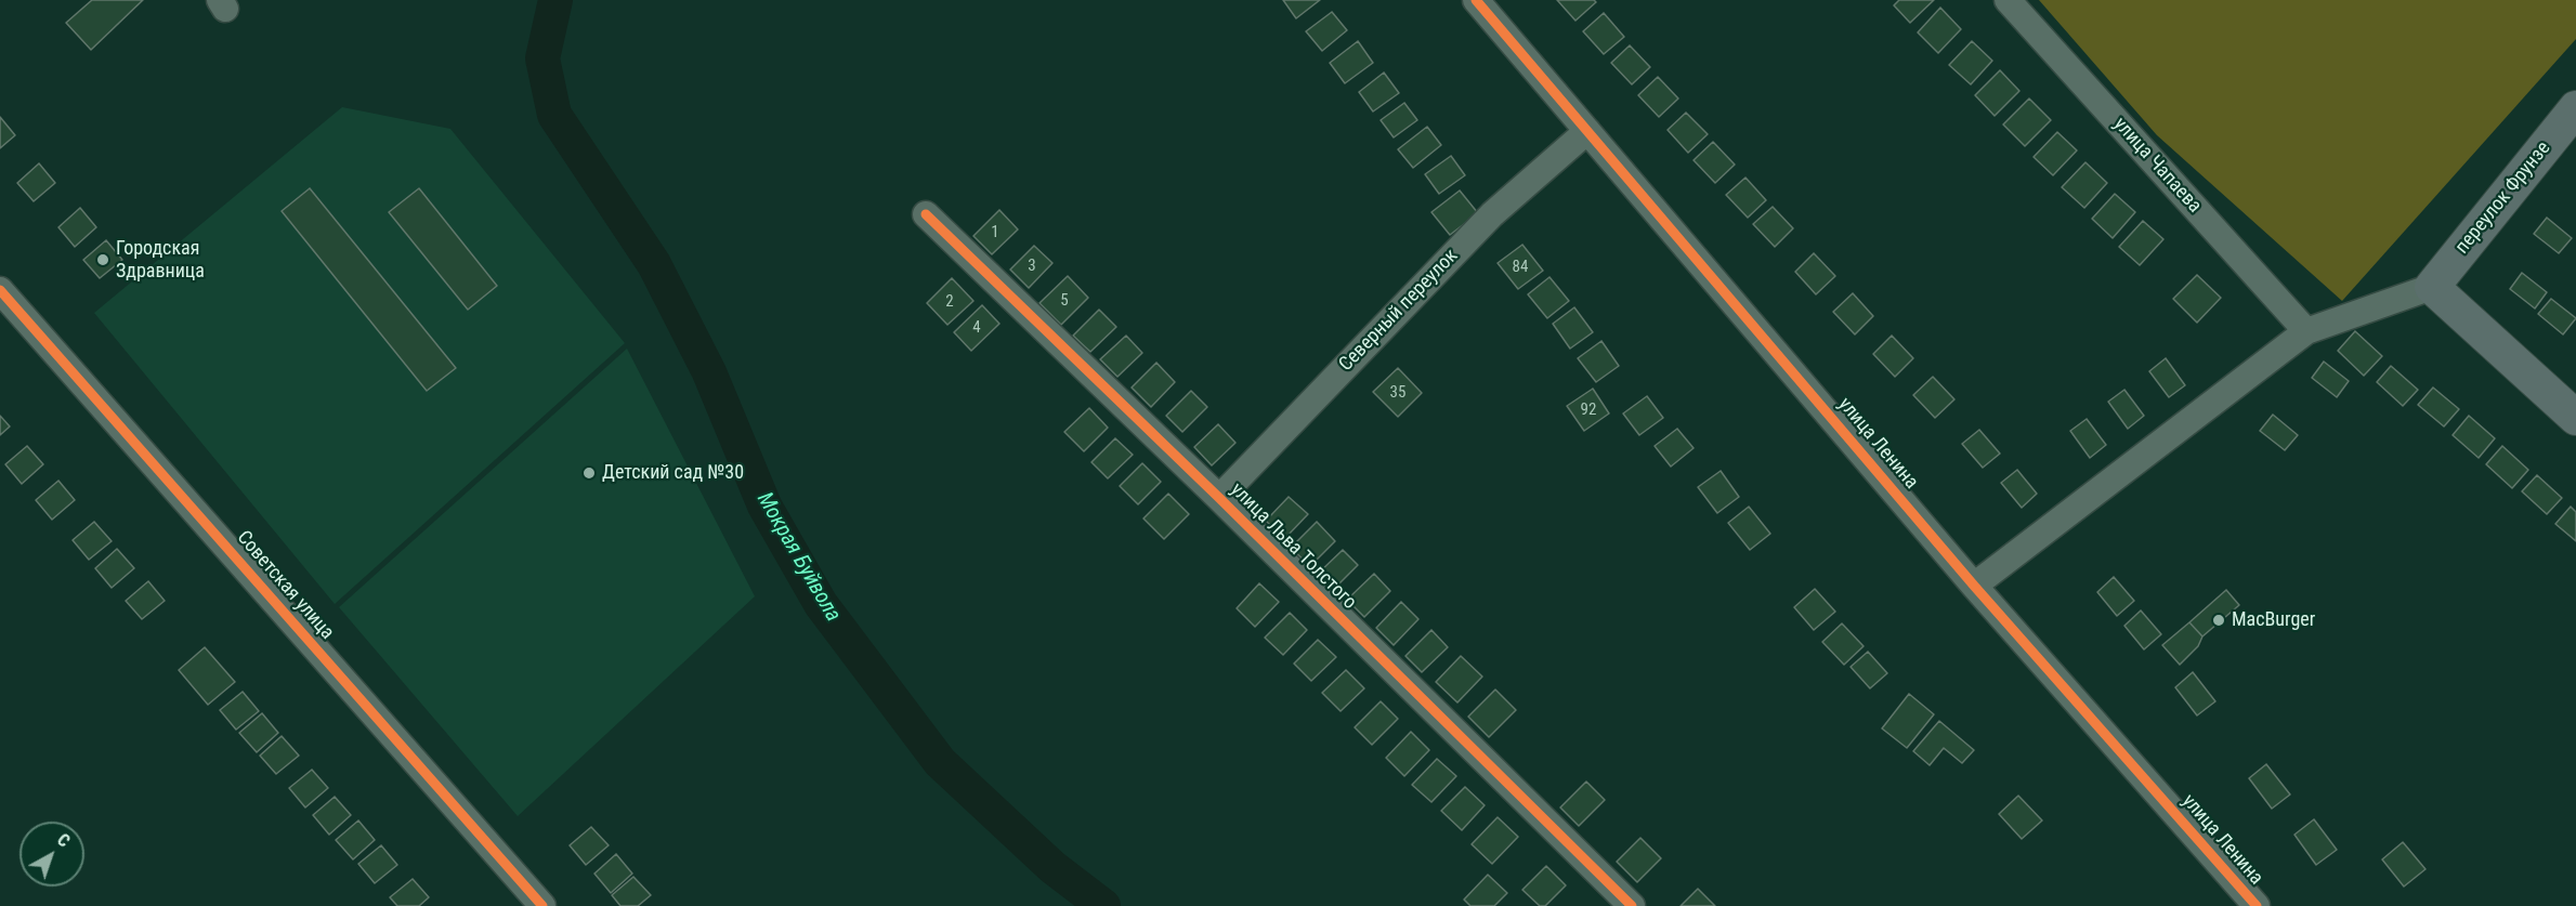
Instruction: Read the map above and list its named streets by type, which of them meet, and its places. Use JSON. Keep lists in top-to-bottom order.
{
  "streets": {
    "main road": ["переулок Фрунзе"],
    "street": [
      "улица Чапаева",
      "Северный переулок",
      "улица Ленина",
      "улица Льва Толстого",
      "Советская улица"
    ]
  },
  "crossings": [
    ["Северный переулок", "улица Ленина"],
    ["Северный переулок", "улица Льва Толстого"]
  ],
  "water": ["Мокрая Буйвола"],
  "places": ["Городская Здравница", "Детский сад №30", "MacBurger"],
  "house_numbers": [
    "1",
    "3",
    "84",
    "5",
    "2",
    "4",
    "35",
    "92"
  ],
  "north": "top right"
}
